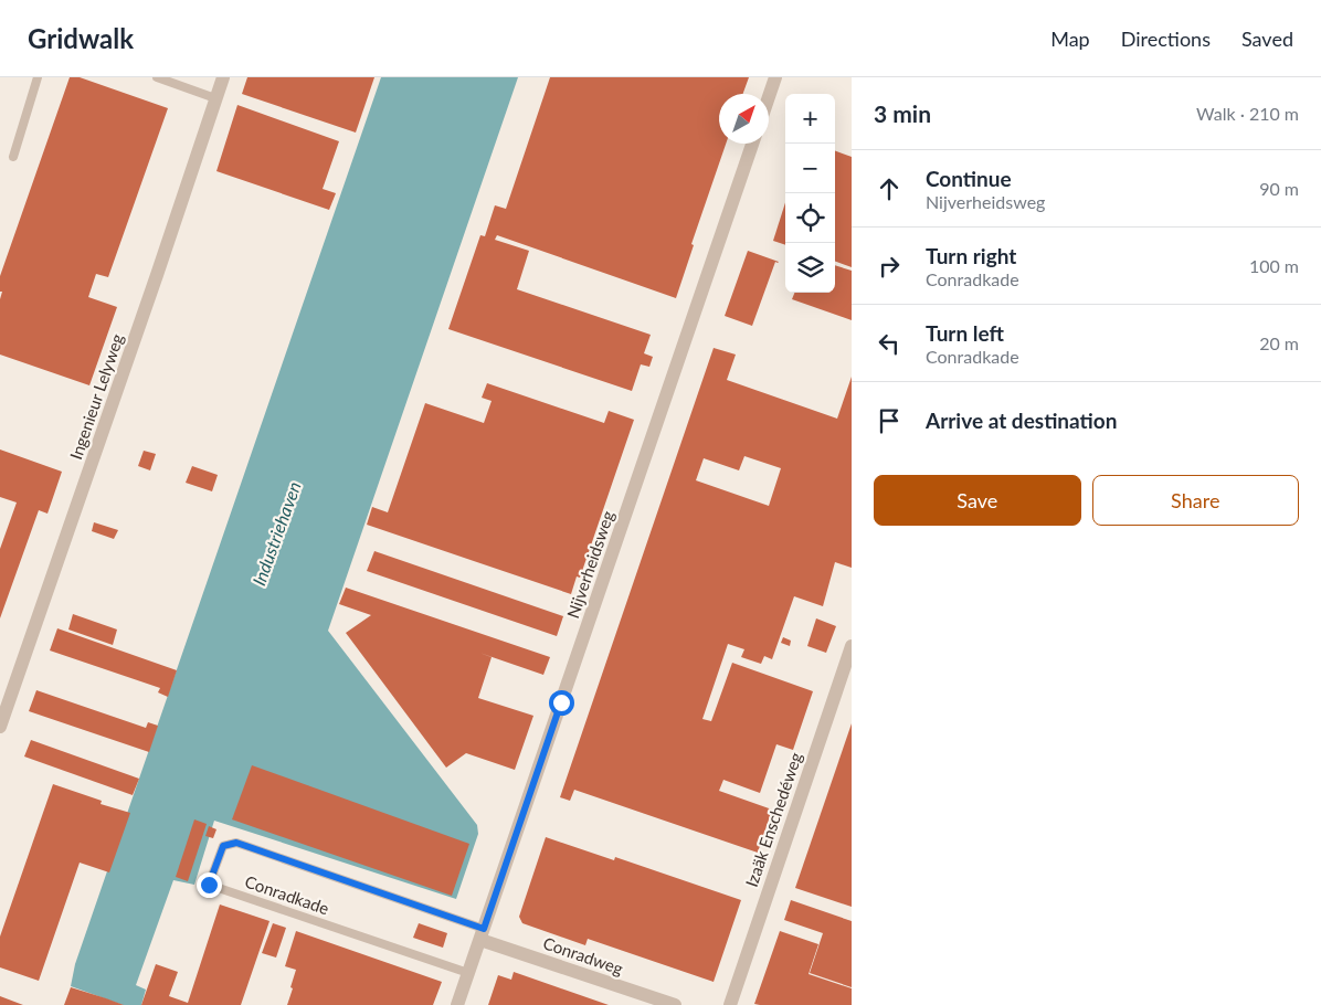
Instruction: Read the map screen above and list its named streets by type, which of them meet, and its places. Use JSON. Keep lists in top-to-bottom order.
{
  "streets": {
    "street": [
      "Ingenieur Lelyweg",
      "Nijverheidsweg",
      "Izaäk Enschedéweg",
      "Conradweg"
    ],
    "lane": ["Conradkade"]
  },
  "crossings": [
    ["Nijverheidsweg", "Conradkade"],
    ["Nijverheidsweg", "Conradweg"],
    ["Conradkade", "Conradweg"]
  ],
  "water": ["Industriehaven"],
  "north": "top right",
  "page": {
    "header": "Gridwalk",
    "nav": ["Map", "Directions", "Saved"],
    "heading": ["3 min", "Walk · 210 m"],
    "map_buttons": ["+", "−"],
    "list": [
      ["Continue", "Nijverheidsweg", "90 m"],
      ["Turn right", "Conradkade", "100 m"],
      ["Turn left", "Conradkade", "20 m"],
      "Arrive at destination"
    ],
    "buttons": ["Save", "Share"]
  }
}
